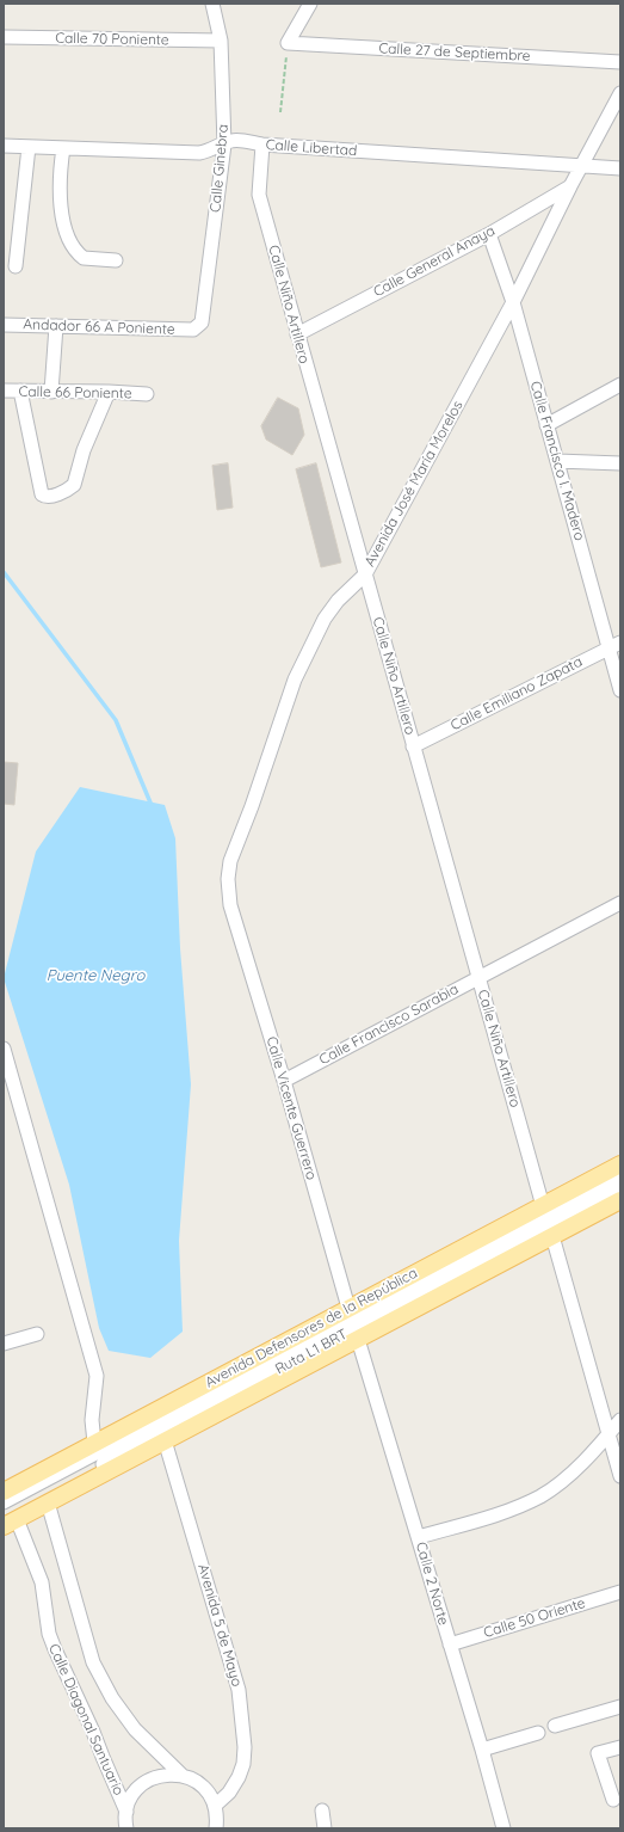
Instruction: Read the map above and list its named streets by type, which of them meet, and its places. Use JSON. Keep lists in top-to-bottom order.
{
  "streets": {
    "main road": ["Avenida Defensores de la República"],
    "street": [
      "Calle 70 Poniente",
      "Calle 27 de Septiembre",
      "Calle Libertad",
      "Calle Ginebra",
      "Calle General Anaya",
      "Calle Niño Artillero",
      "Andador 66 A Poniente",
      "Calle 66 Poniente",
      "Calle Francisco I. Madero",
      "Avenida José María Morelos",
      "Calle Emiliano Zapata",
      "Calle Francisco Sarabia",
      "Calle Vicente Guerrero",
      "Ruta L1 BRT",
      "Calle 2 Norte",
      "Calle 50 Oriente",
      "Avenida 5 de Mayo",
      "Calle Diagonal Santuario"
    ]
  },
  "crossings": [
    ["Calle 70 Poniente", "Calle Ginebra"],
    ["Calle Libertad", "Calle Ginebra"],
    ["Calle Libertad", "Calle Niño Artillero"],
    ["Calle Libertad", "Avenida José María Morelos"],
    ["Calle Ginebra", "Andador 66 A Poniente"],
    ["Calle General Anaya", "Calle Niño Artillero"],
    ["Calle General Anaya", "Calle Francisco I. Madero"],
    ["Calle General Anaya", "Avenida José María Morelos"],
    ["Calle Niño Artillero", "Avenida José María Morelos"],
    ["Calle Niño Artillero", "Calle Emiliano Zapata"],
    ["Calle Niño Artillero", "Calle Francisco Sarabia"],
    ["Calle Niño Artillero", "Avenida Defensores de la República"],
    ["Calle Francisco I. Madero", "Avenida José María Morelos"],
    ["Calle Francisco I. Madero", "Calle Emiliano Zapata"],
    ["Avenida José María Morelos", "Calle Vicente Guerrero"],
    ["Calle Francisco Sarabia", "Calle Vicente Guerrero"],
    ["Calle Vicente Guerrero", "Avenida Defensores de la República"],
    ["Calle Vicente Guerrero", "Ruta L1 BRT"],
    ["Calle Vicente Guerrero", "Calle 2 Norte"],
    ["Avenida Defensores de la República", "Ruta L1 BRT"],
    ["Avenida Defensores de la República", "Calle 2 Norte"],
    ["Avenida Defensores de la República", "Avenida 5 de Mayo"],
    ["Avenida Defensores de la República", "Calle Diagonal Santuario"],
    ["Ruta L1 BRT", "Calle 2 Norte"],
    ["Ruta L1 BRT", "Calle Diagonal Santuario"],
    ["Calle 2 Norte", "Calle 50 Oriente"]
  ],
  "water": ["Puente Negro"]
}
